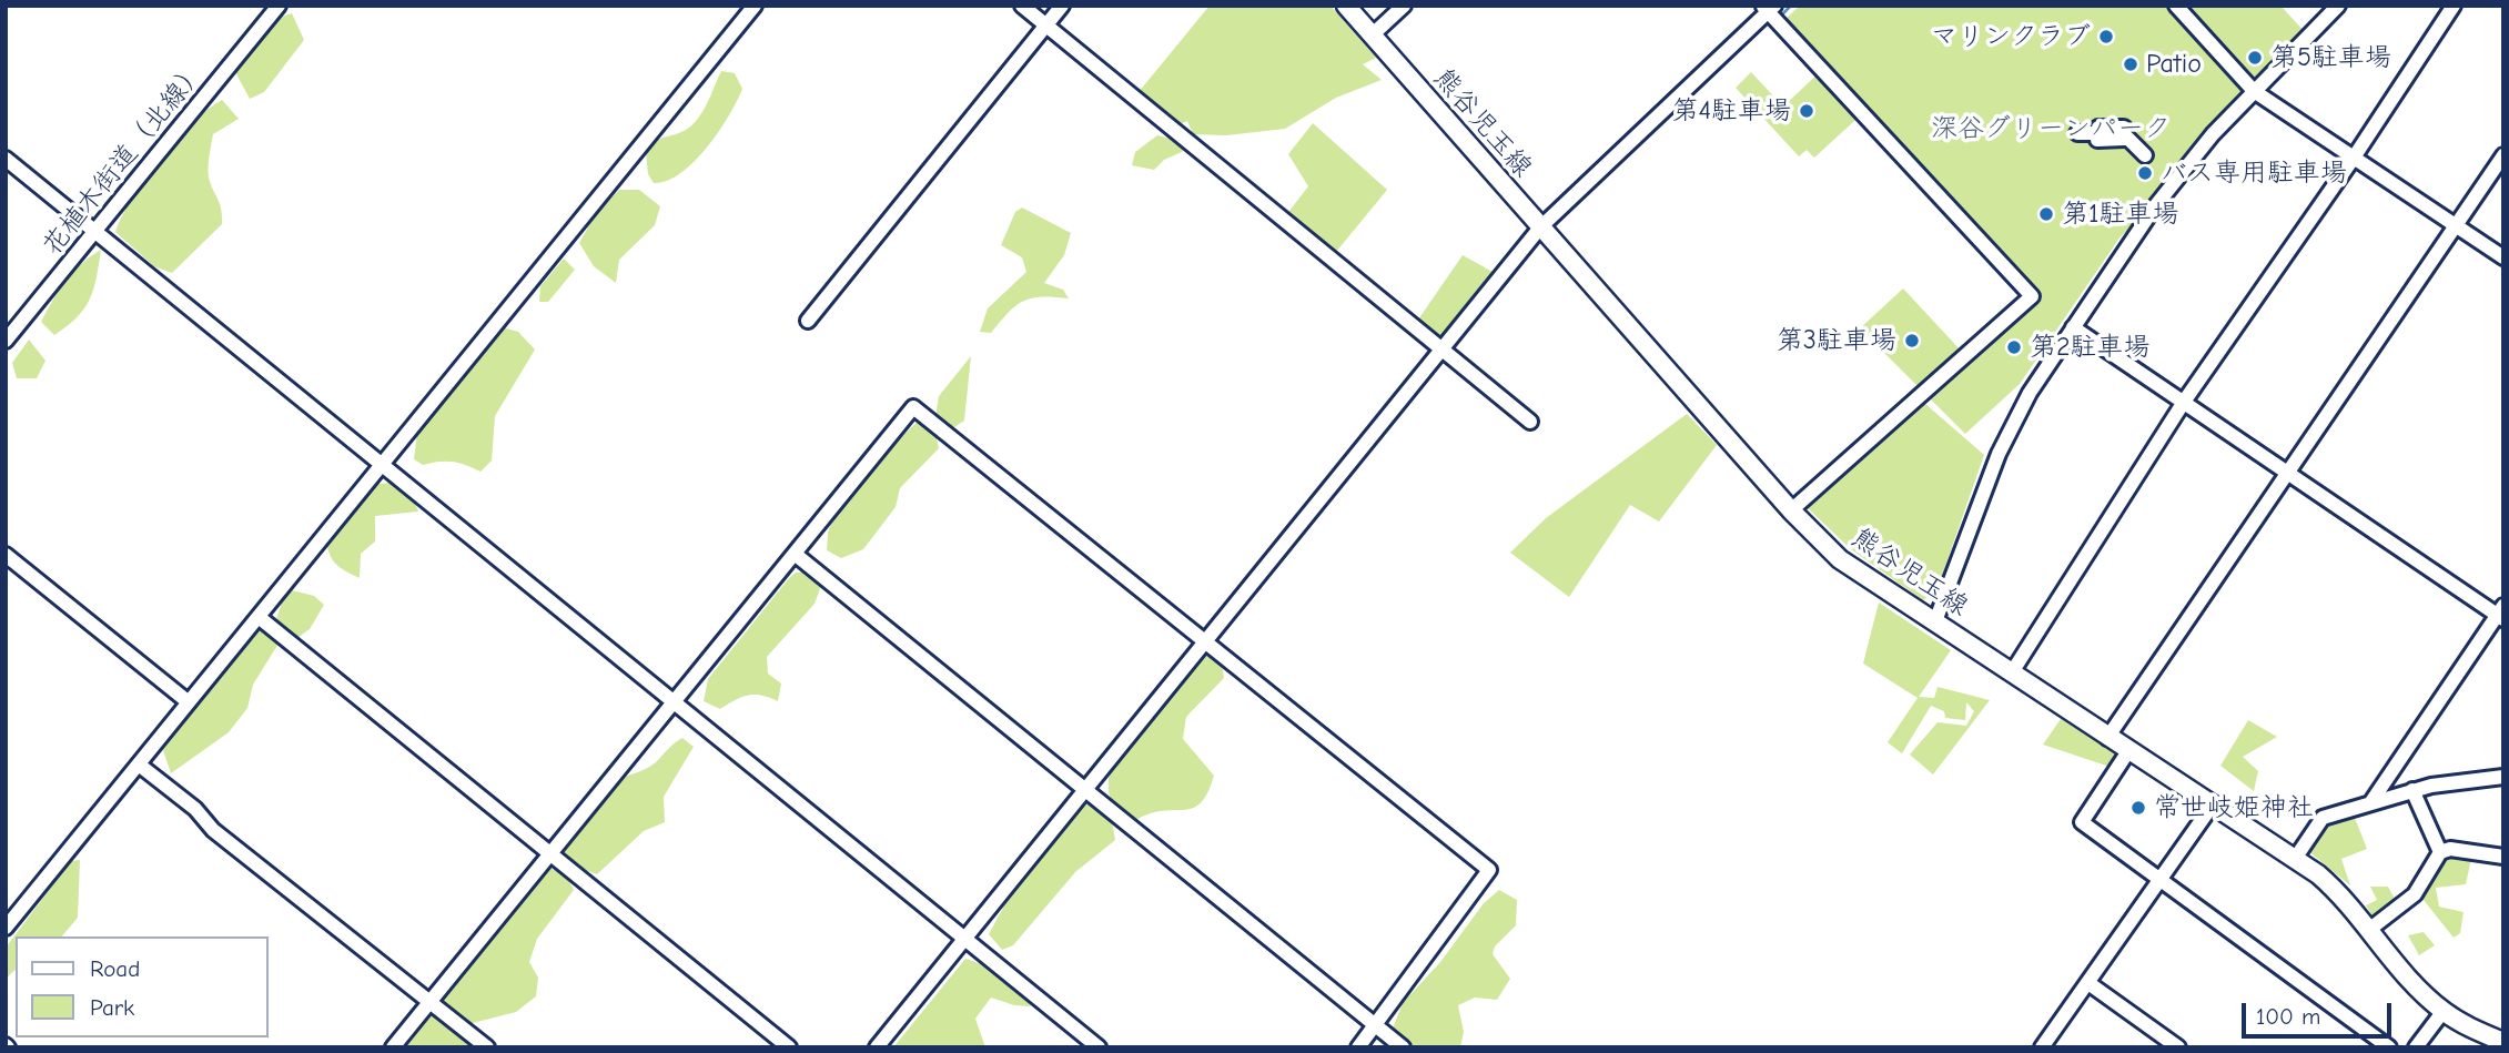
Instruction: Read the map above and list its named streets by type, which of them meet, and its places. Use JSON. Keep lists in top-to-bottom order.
{
  "streets": {
    "main road": ["熊谷児玉線"],
    "street": ["花植木街道（北線）"]
  },
  "parks": ["深谷グリーンパーク"],
  "places": [
    "マリンクラブ",
    "第5駐車場",
    "Patio",
    "第4駐車場",
    "バス専用駐車場",
    "第1駐車場",
    "第3駐車場",
    "第2駐車場",
    "常世岐姫神社"
  ],
  "legend": ["Road", "Park"],
  "scale_bar": "100 m"
}
